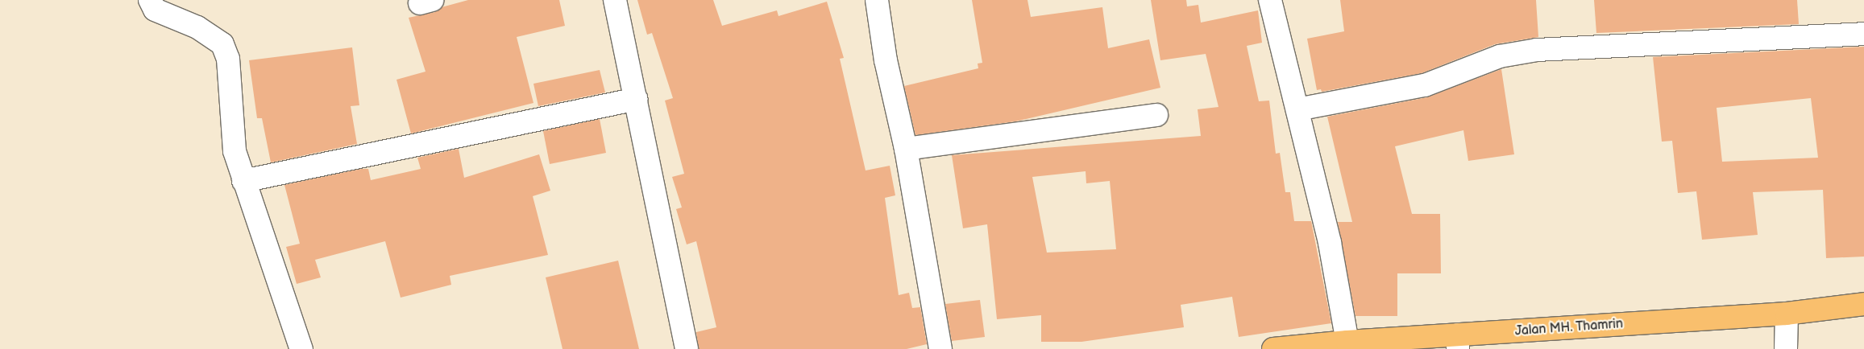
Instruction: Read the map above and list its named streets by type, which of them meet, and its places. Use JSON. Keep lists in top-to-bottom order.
{
  "streets": {
    "main road": ["Jalan MH. Thamrin"]
  }
}
